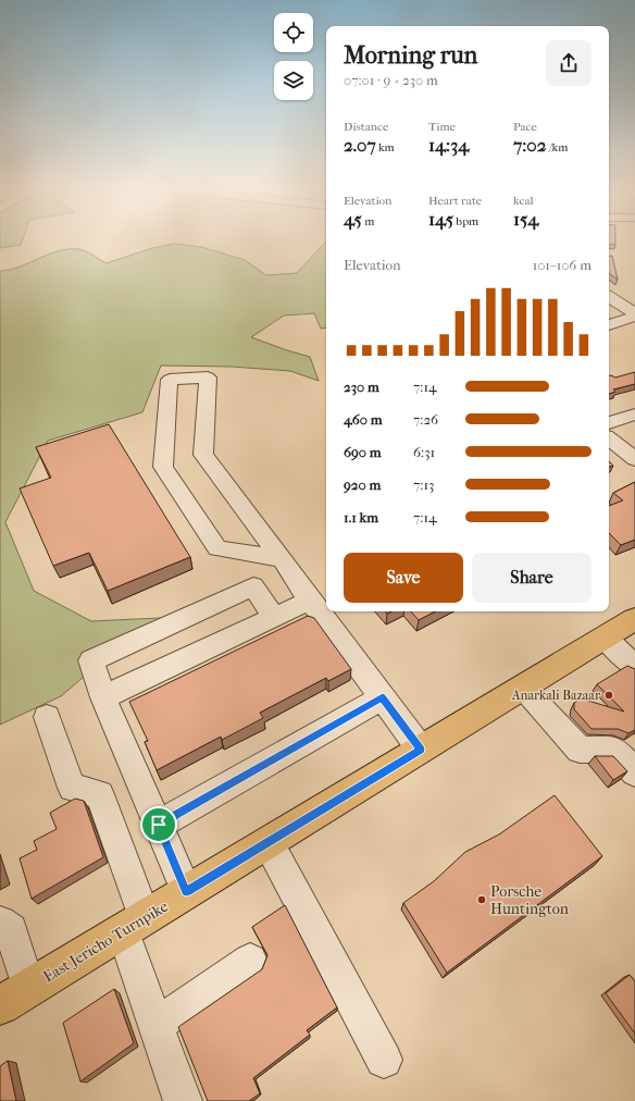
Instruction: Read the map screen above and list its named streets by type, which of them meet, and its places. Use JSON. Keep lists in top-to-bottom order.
{
  "streets": {
    "main road": ["East Jericho Turnpike"]
  },
  "places": ["Anarkali Bazaar", "Porsche Huntington"],
  "page": {
    "heading": ["Morning run", "07:01 · 9 × 230 m"],
    "stats": [
      ["Distance", "2.07 km"],
      ["Time", "14:34"],
      ["Pace", "7:02 /km"],
      ["Elevation", "45 m"],
      ["Heart rate", "145 bpm"],
      ["kcal", "154"]
    ],
    "chart": ["Elevation", "101–106 m"],
    "list": [
      {
        "name": "230 m",
        "note": "7:14"
      },
      {
        "name": "460 m",
        "note": "7:26"
      },
      {
        "name": "690 m",
        "note": "6:31"
      },
      {
        "name": "920 m",
        "note": "7:13"
      },
      {
        "name": "1.1 km",
        "note": "7:14"
      }
    ],
    "buttons": ["Save", "Share"]
  }
}
